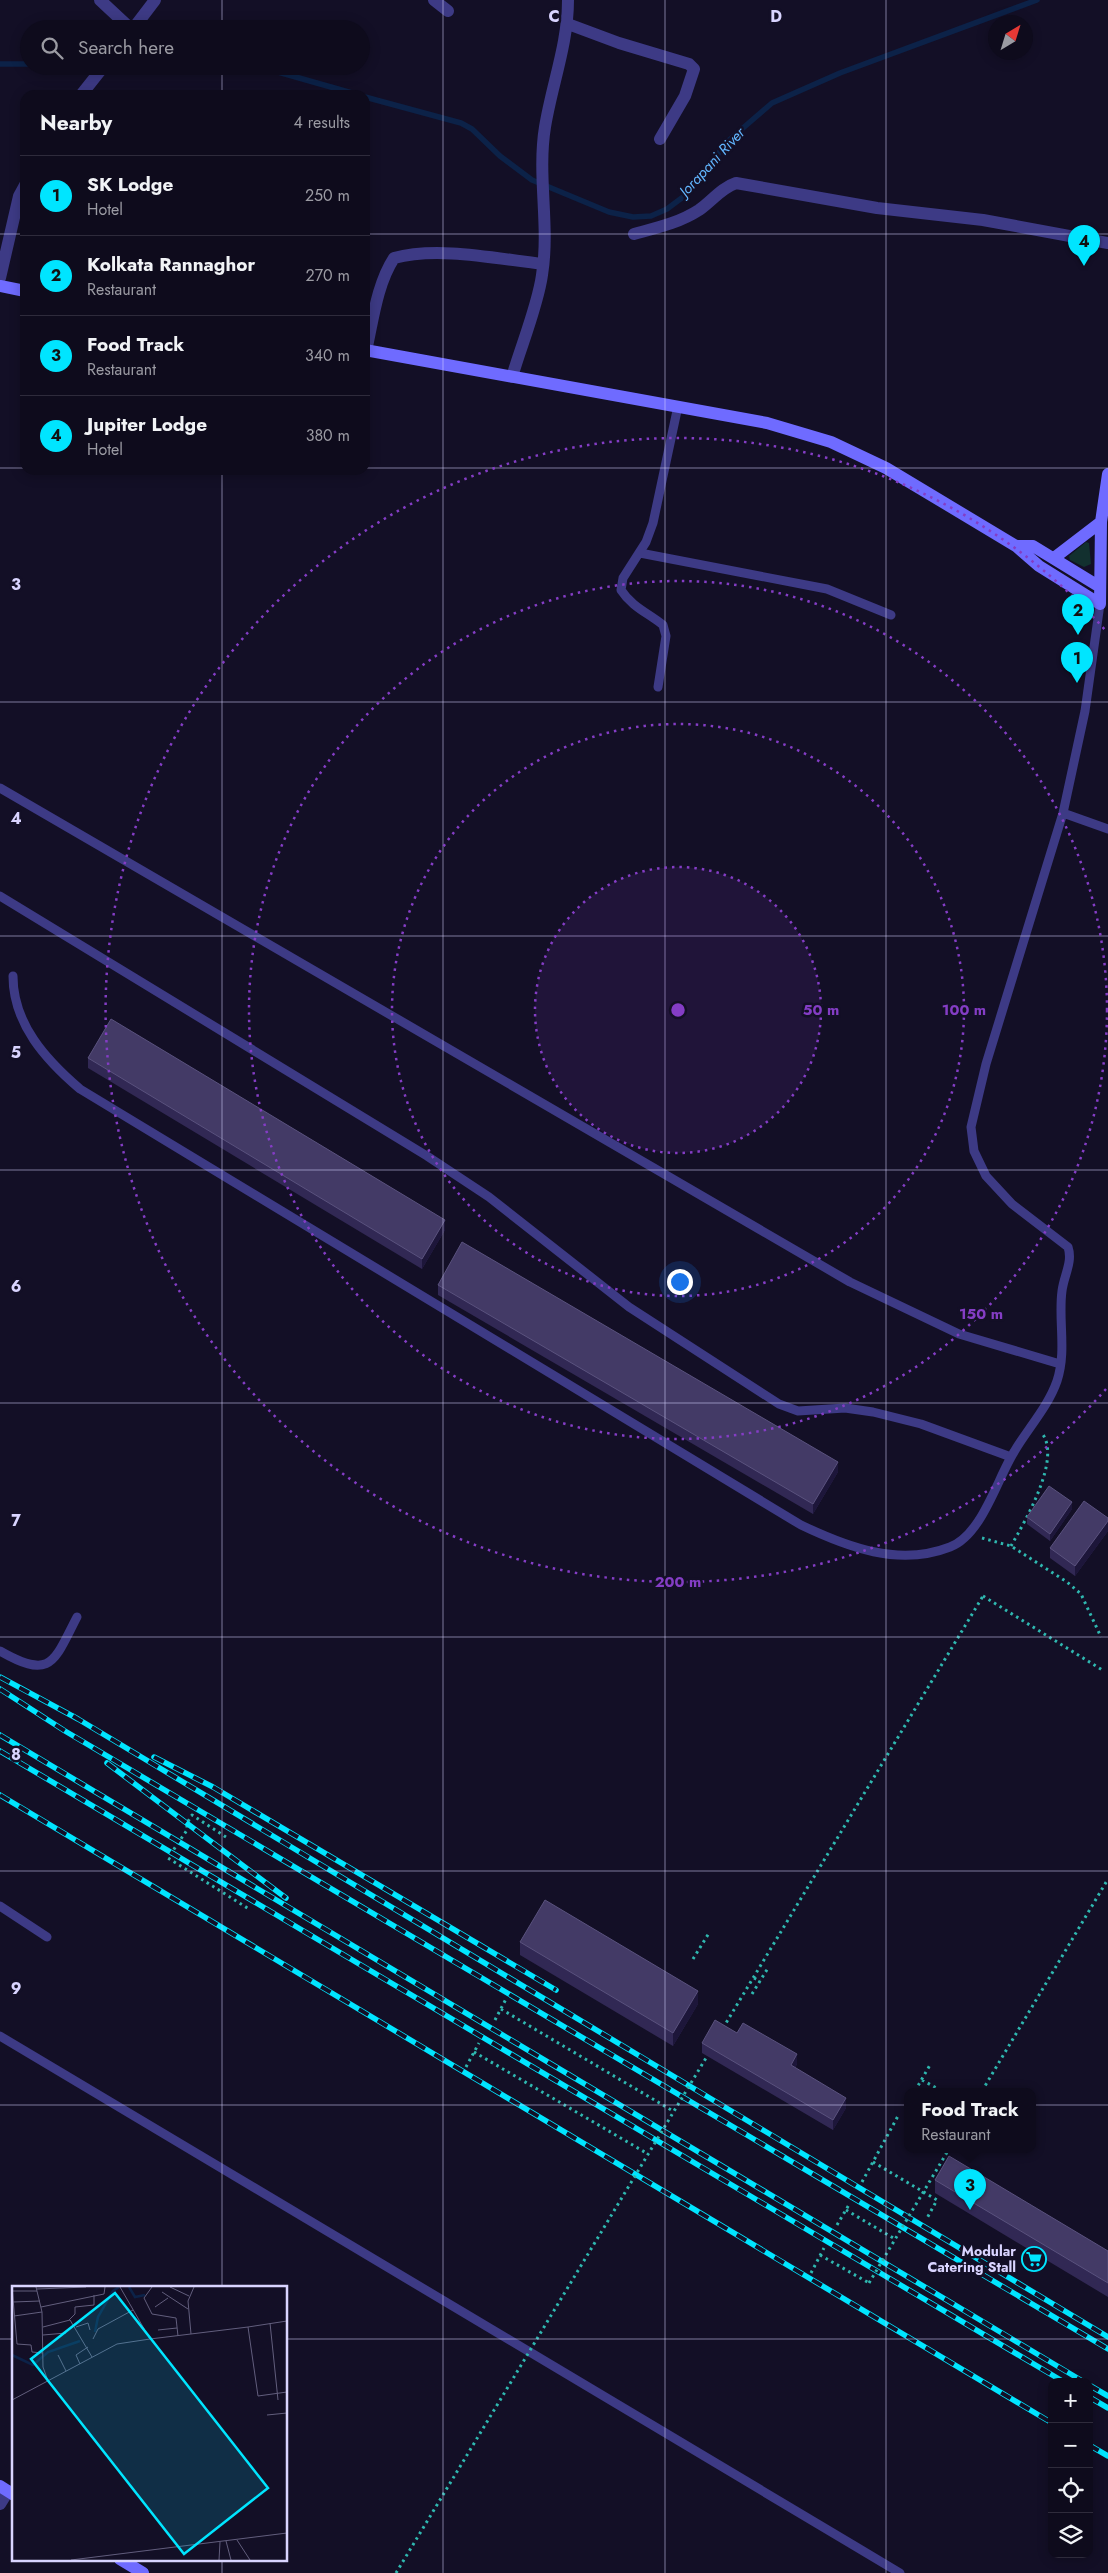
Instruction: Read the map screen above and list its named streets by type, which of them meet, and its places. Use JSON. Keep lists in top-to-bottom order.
{
  "water": ["Jorapani River"],
  "places": {
    "supermarket": ["Modular Catering Stall"]
  },
  "north": "top right",
  "page": {
    "search": "Search here",
    "heading": ["Nearby", "4 results"],
    "list": [
      {
        "mark": "1",
        "name": "SK Lodge",
        "note": "Hotel",
        "value": "250 m"
      },
      {
        "mark": "2",
        "name": "Kolkata Rannaghor",
        "note": "Restaurant",
        "value": "270 m"
      },
      {
        "mark": "3",
        "name": "Food Track",
        "note": "Restaurant",
        "value": "340 m"
      },
      {
        "mark": "4",
        "name": "Jupiter Lodge",
        "note": "Hotel",
        "value": "380 m"
      }
    ],
    "pins": [
      "4",
      "2",
      "1",
      "3"
    ],
    "popup": ["Food Track", "Restaurant"],
    "map_buttons": ["+", "−"]
  },
  "grid": {
    "columns": ["C", "D"],
    "rows": [
      "3",
      "4",
      "5",
      "6",
      "7",
      "8",
      "9"
    ]
  },
  "rings": [
    "50 m",
    "100 m",
    "150 m",
    "200 m"
  ]
}
